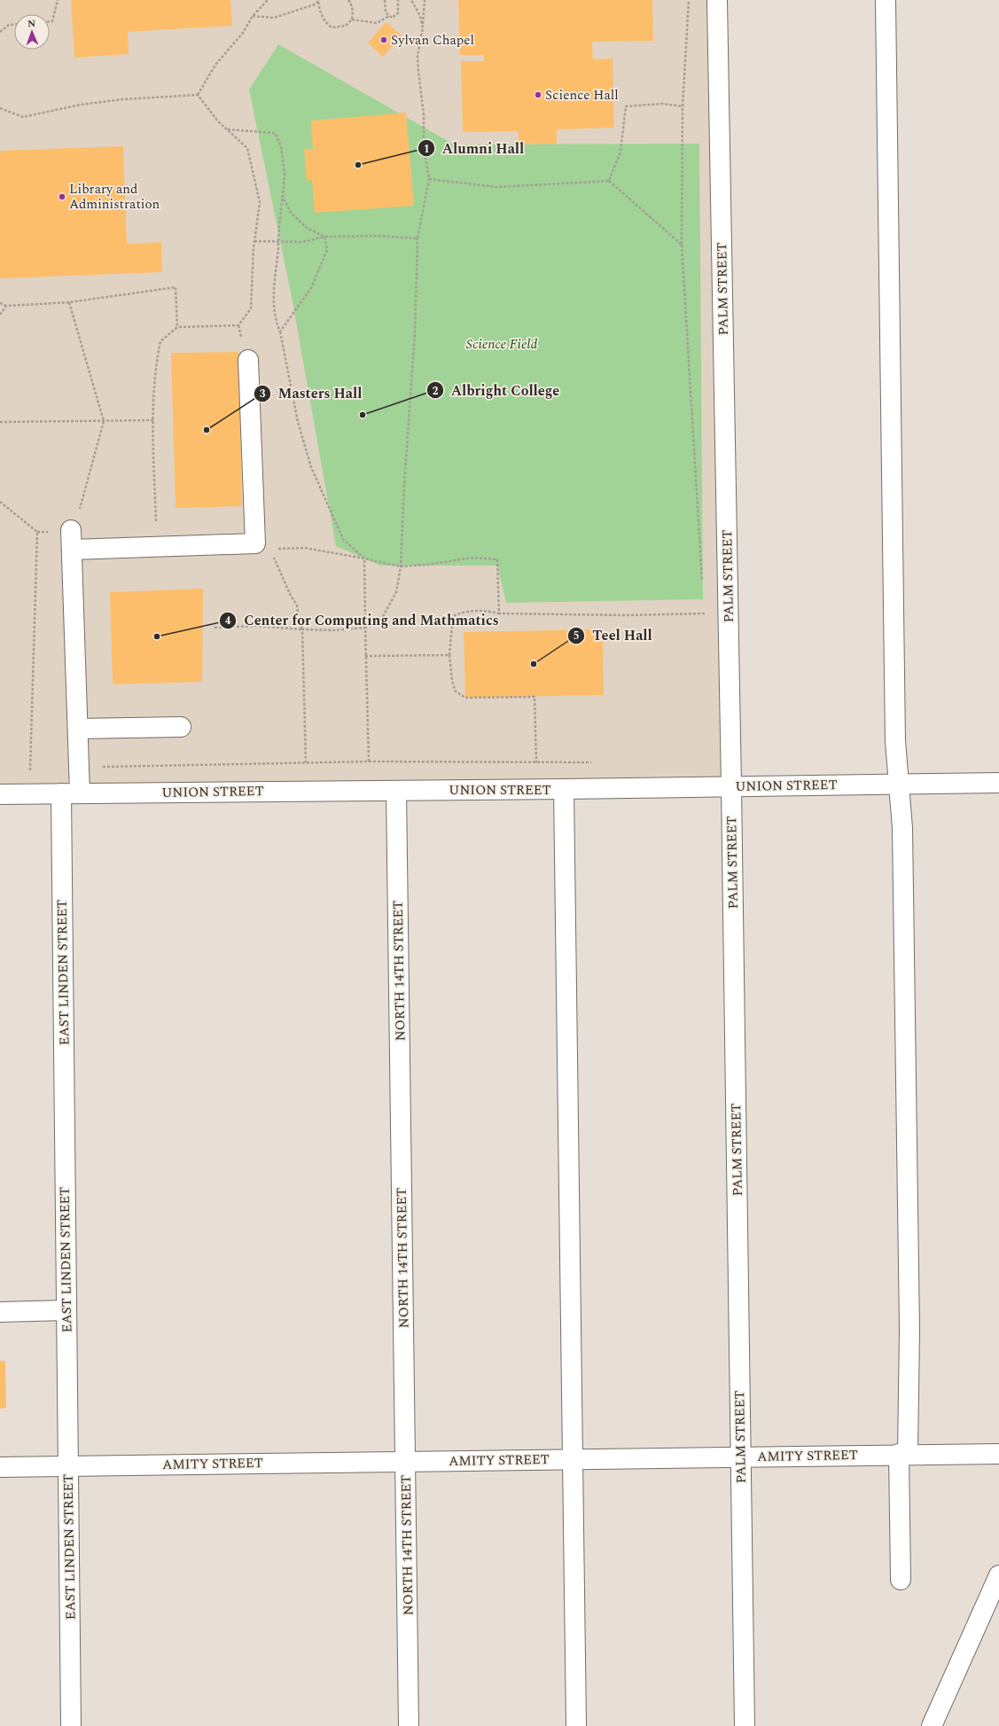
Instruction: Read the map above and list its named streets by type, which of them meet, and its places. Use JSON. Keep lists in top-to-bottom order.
{
  "streets": {
    "street": [
      "PALM STREET",
      "UNION STREET",
      "NORTH 14TH STREET",
      "EAST LINDEN STREET",
      "AMITY STREET"
    ]
  },
  "crossings": [
    ["PALM STREET", "UNION STREET"],
    ["PALM STREET", "AMITY STREET"],
    ["UNION STREET", "NORTH 14TH STREET"],
    ["UNION STREET", "EAST LINDEN STREET"],
    ["NORTH 14TH STREET", "AMITY STREET"],
    ["EAST LINDEN STREET", "AMITY STREET"]
  ],
  "parks": ["Science Field"],
  "places": [
    "Sylvan Chapel",
    "Science Hall",
    "Alumni Hall",
    "Library and Administration",
    "Albright College",
    "Masters Hall",
    "Center for Computing and Mathmatics",
    "Teel Hall"
  ],
  "north": "top"
}
